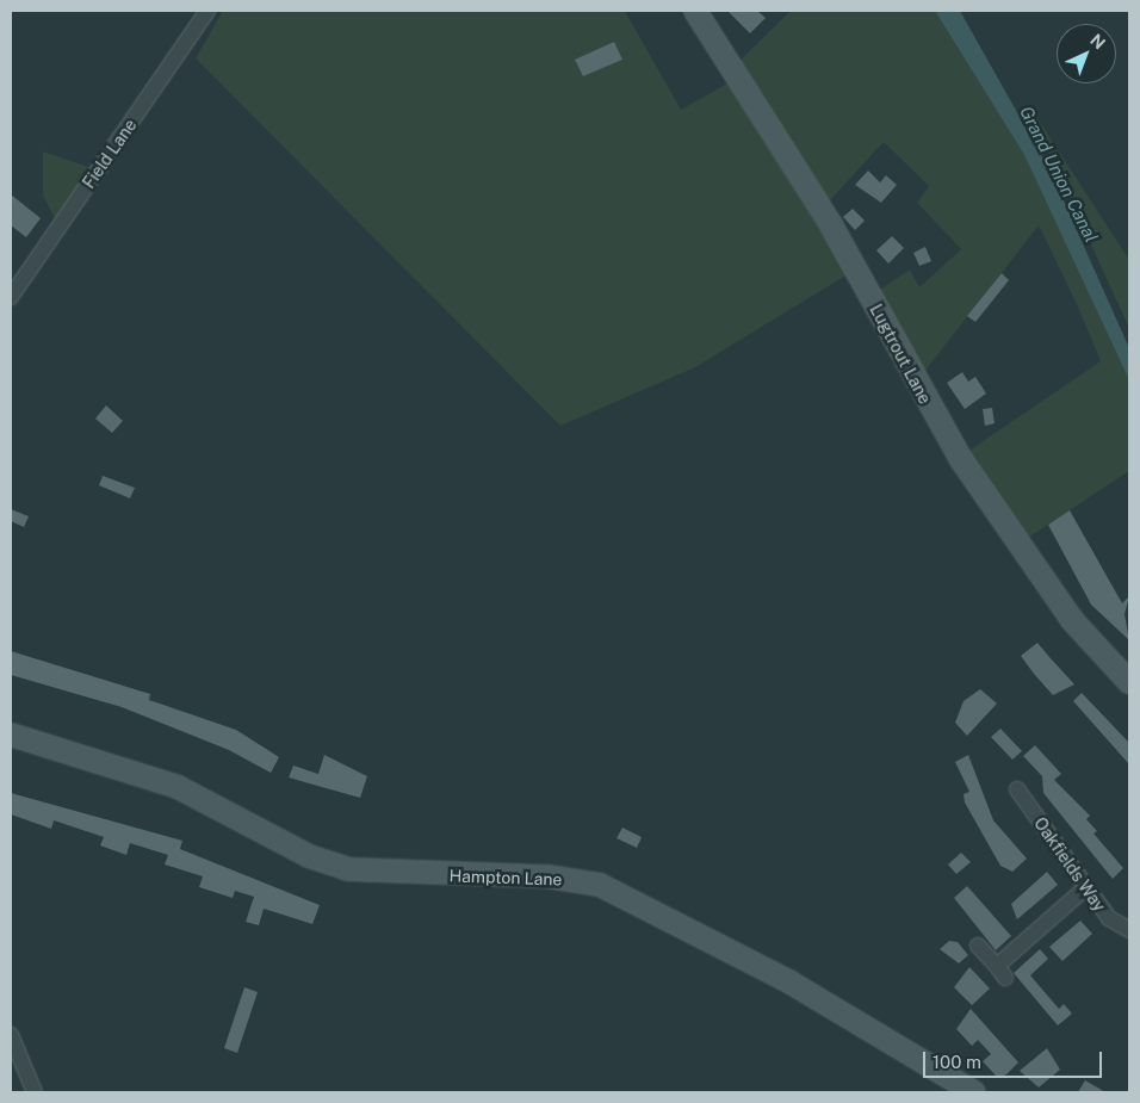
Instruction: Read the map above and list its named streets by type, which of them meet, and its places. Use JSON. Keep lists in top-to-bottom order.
{
  "streets": {
    "main road": ["Lugtrout Lane", "Hampton Lane"],
    "street": ["Field Lane", "Oakfields Way"]
  },
  "water": ["Grand Union Canal"],
  "scale_bar": "100 m",
  "north": "top right"
}
